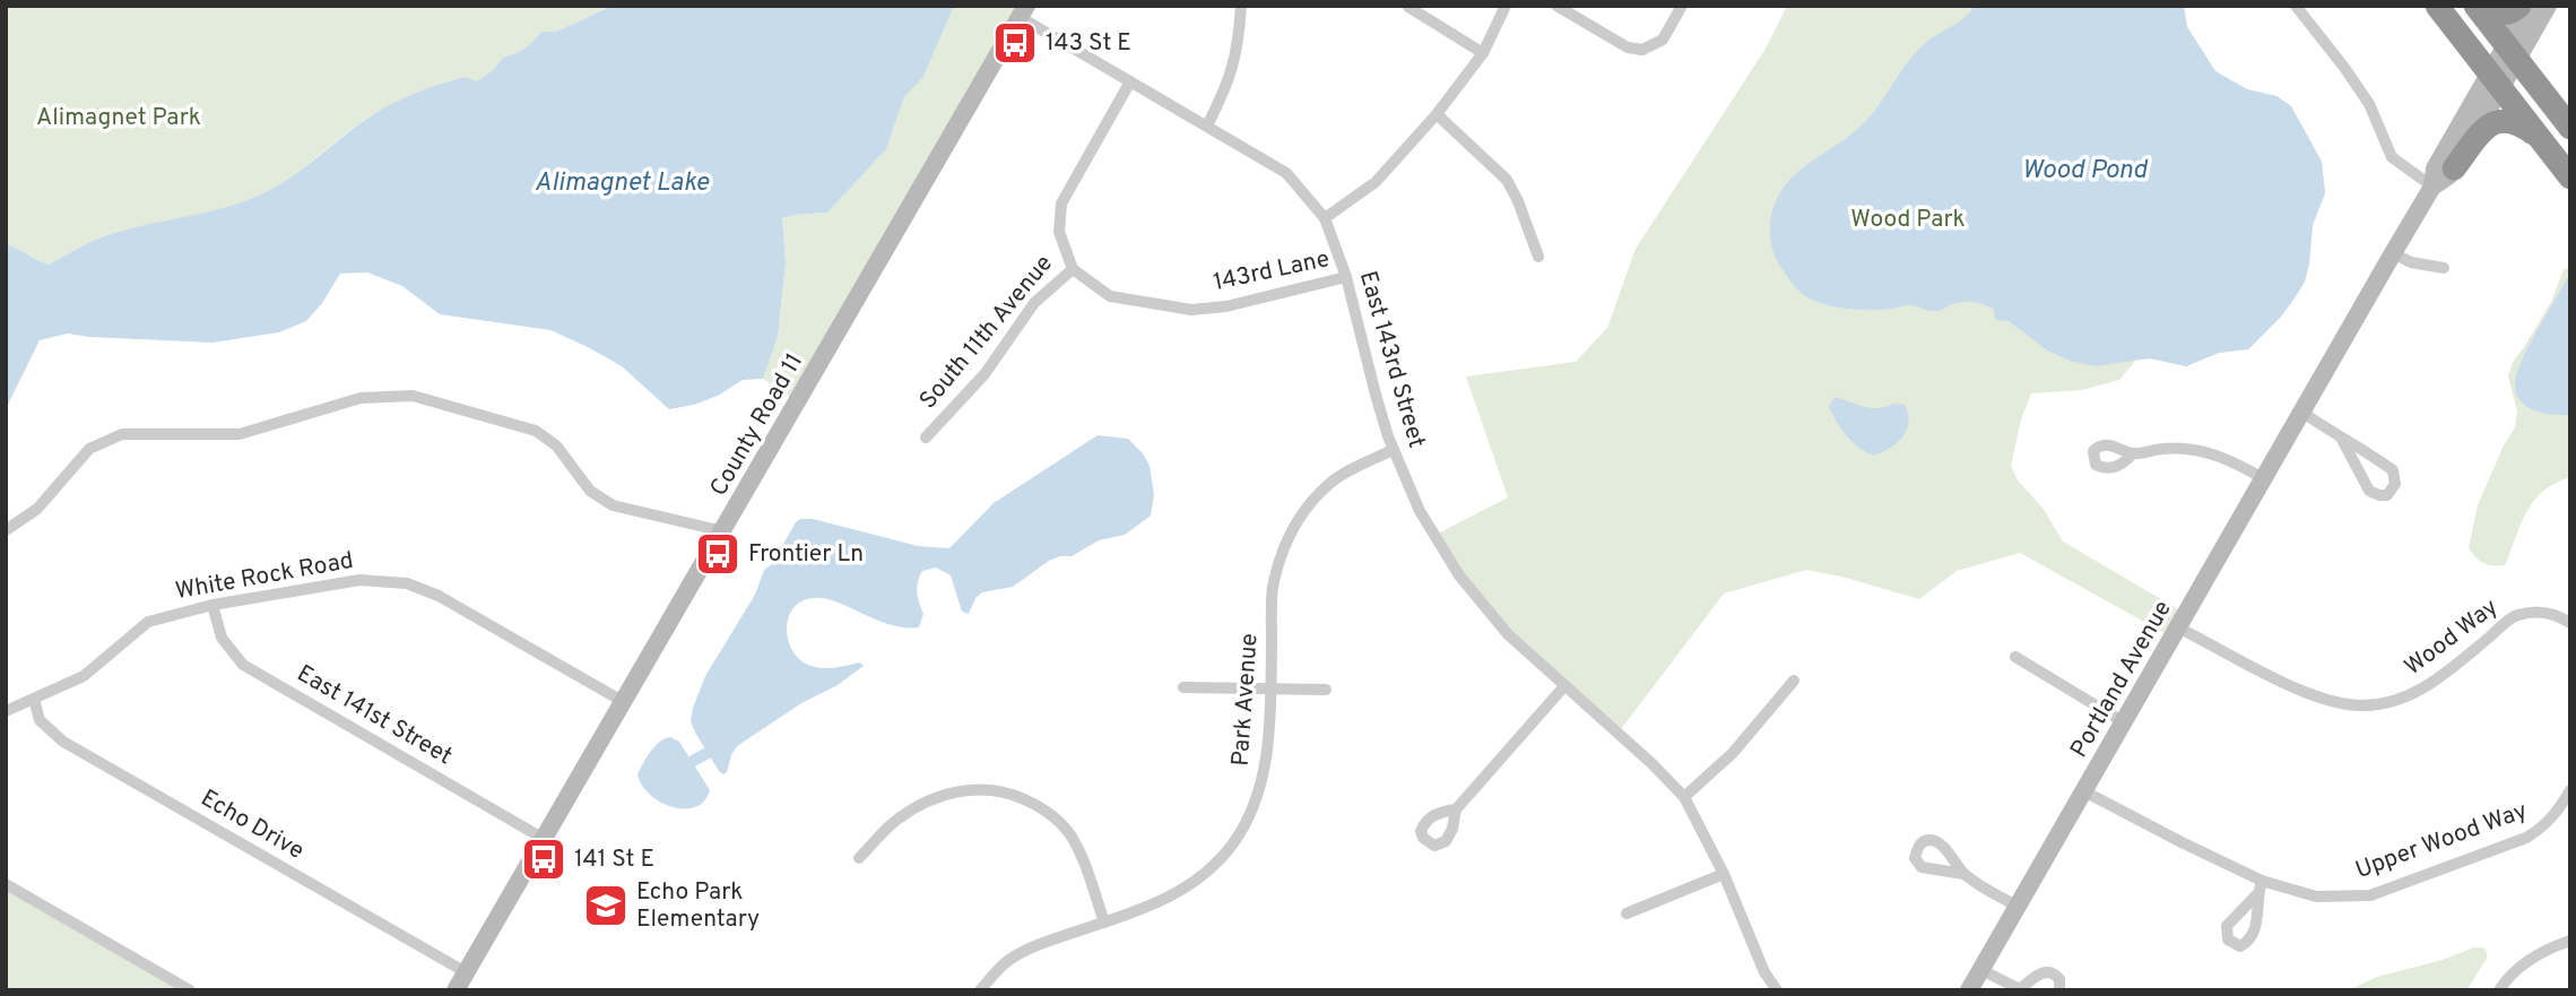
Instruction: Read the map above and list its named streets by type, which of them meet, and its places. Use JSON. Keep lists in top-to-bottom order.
{
  "streets": {
    "street": [
      "143rd Lane",
      "South 11th Avenue",
      "East 143rd Street",
      "County Road 11",
      "White Rock Road",
      "Wood Way",
      "Portland Avenue",
      "Park Avenue",
      "East 141st Street",
      "Echo Drive",
      "Upper Wood Way"
    ]
  },
  "crossings": [
    ["143rd Lane", "South 11th Avenue"],
    ["143rd Lane", "East 143rd Street"],
    ["South 11th Avenue", "East 143rd Street"],
    ["East 143rd Street", "County Road 11"],
    ["East 143rd Street", "Park Avenue"],
    ["County Road 11", "White Rock Road"],
    ["County Road 11", "East 141st Street"],
    ["County Road 11", "Echo Drive"],
    ["White Rock Road", "East 141st Street"],
    ["White Rock Road", "Echo Drive"],
    ["Wood Way", "Portland Avenue"],
    ["Portland Avenue", "Upper Wood Way"]
  ],
  "water": ["Wood Pond", "Alimagnet Lake"],
  "parks": ["Alimagnet Park", "Wood Park"],
  "places": {
    "bus stop": ["143 St E", "Frontier Ln", "141 St E"],
    "school or university": ["Echo Park Elementary"]
  }
}
